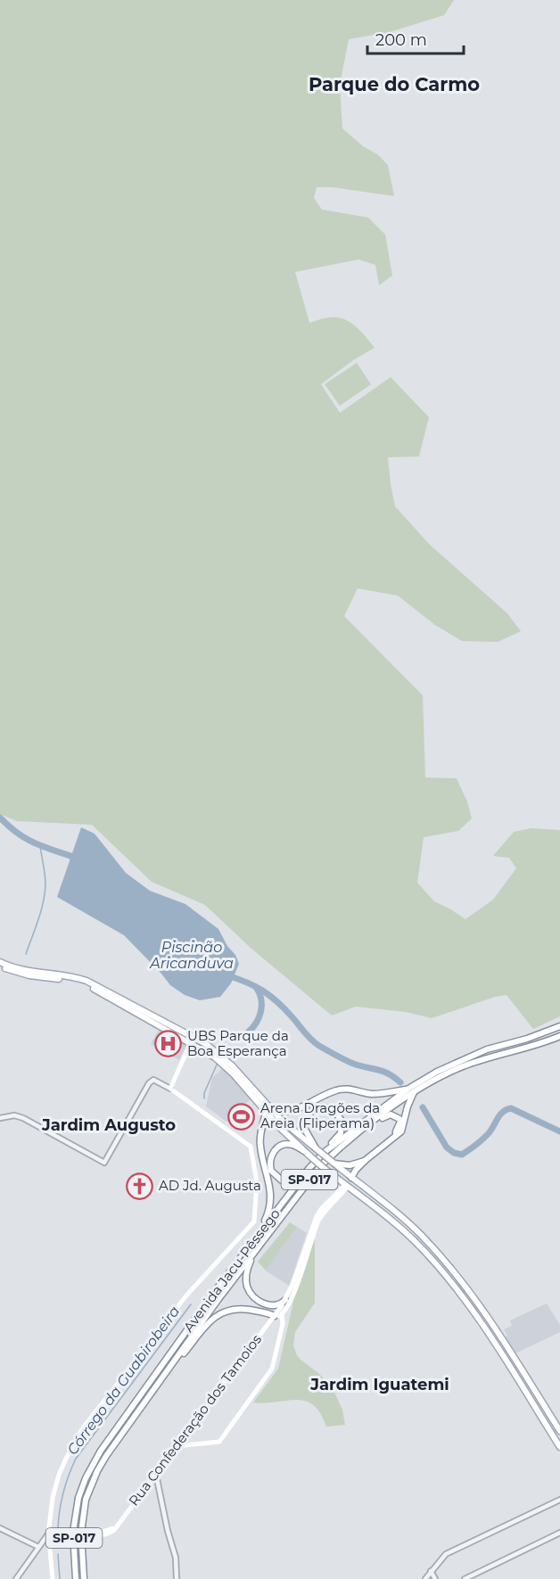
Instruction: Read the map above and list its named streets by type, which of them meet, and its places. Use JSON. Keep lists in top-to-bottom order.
{
  "streets": {
    "main road": ["SP-017", "Avenida Jacu-Pêssego", "Rua Confederação dos Tamoios"]
  },
  "districts": ["Parque do Carmo", "Jardim Augusto", "Jardim Iguatemi"],
  "water": ["Piscinão Aricanduva", "Córrego da Guabirobeira"],
  "places": {
    "hospital": ["UBS Parque da Boa Esperança"],
    "sports": ["Arena Dragões da Areia (Fliperama)"],
    "church": ["AD Jd. Augusta"]
  },
  "scale_bar": "200 m"
}
